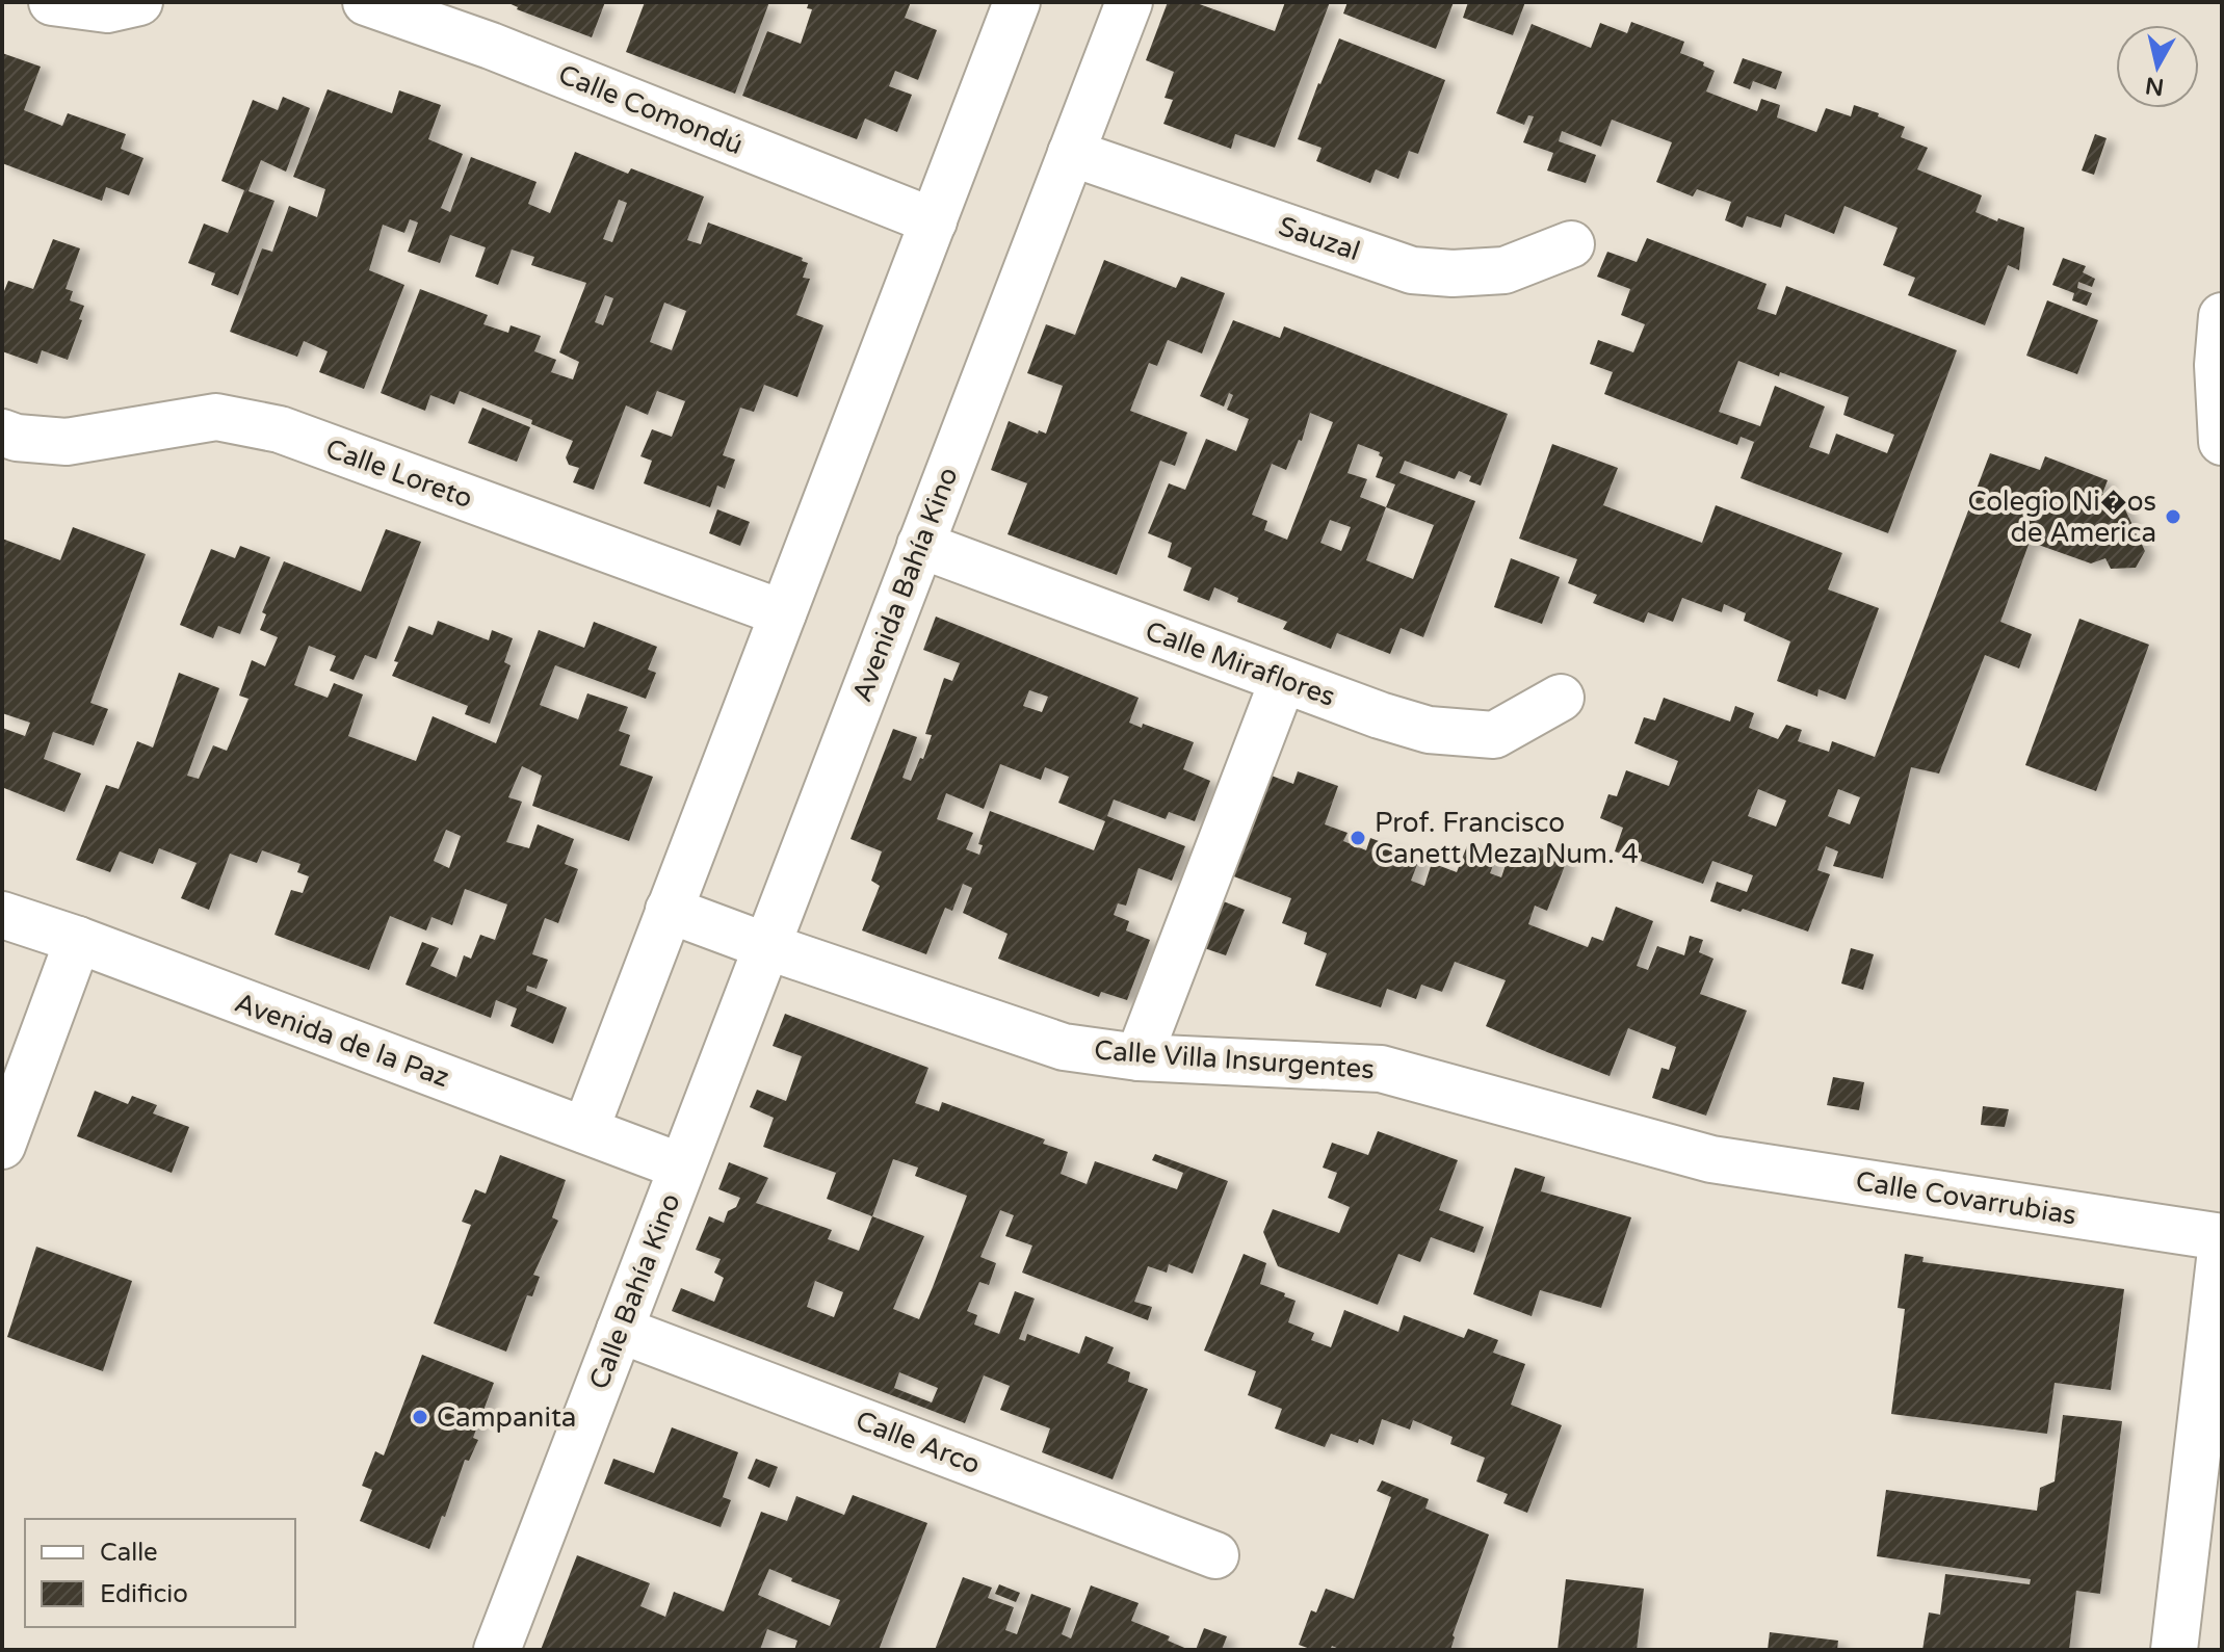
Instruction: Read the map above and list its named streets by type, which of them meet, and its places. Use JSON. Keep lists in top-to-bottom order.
{
  "streets": {
    "street": [
      "Calle Comondú",
      "Sauzal",
      "Calle Loreto",
      "Avenida Bahía Kino",
      "Calle Miraflores",
      "Avenida de la Paz",
      "Calle Villa Insurgentes",
      "Calle Covarrubias",
      "Calle Bahía Kino",
      "Calle Arco"
    ]
  },
  "crossings": [
    ["Sauzal", "Avenida Bahía Kino"],
    ["Avenida Bahía Kino", "Calle Miraflores"],
    ["Avenida Bahía Kino", "Avenida de la Paz"],
    ["Avenida Bahía Kino", "Calle Villa Insurgentes"],
    ["Avenida Bahía Kino", "Calle Bahía Kino"],
    ["Avenida de la Paz", "Calle Bahía Kino"],
    ["Calle Villa Insurgentes", "Calle Covarrubias"],
    ["Calle Bahía Kino", "Calle Arco"]
  ],
  "places": ["Colegio Ni�os de America", "Prof. Francisco Canett Meza Num. 4", "Campanita"],
  "legend": ["Calle", "Edificio"],
  "north": "bottom"
}
